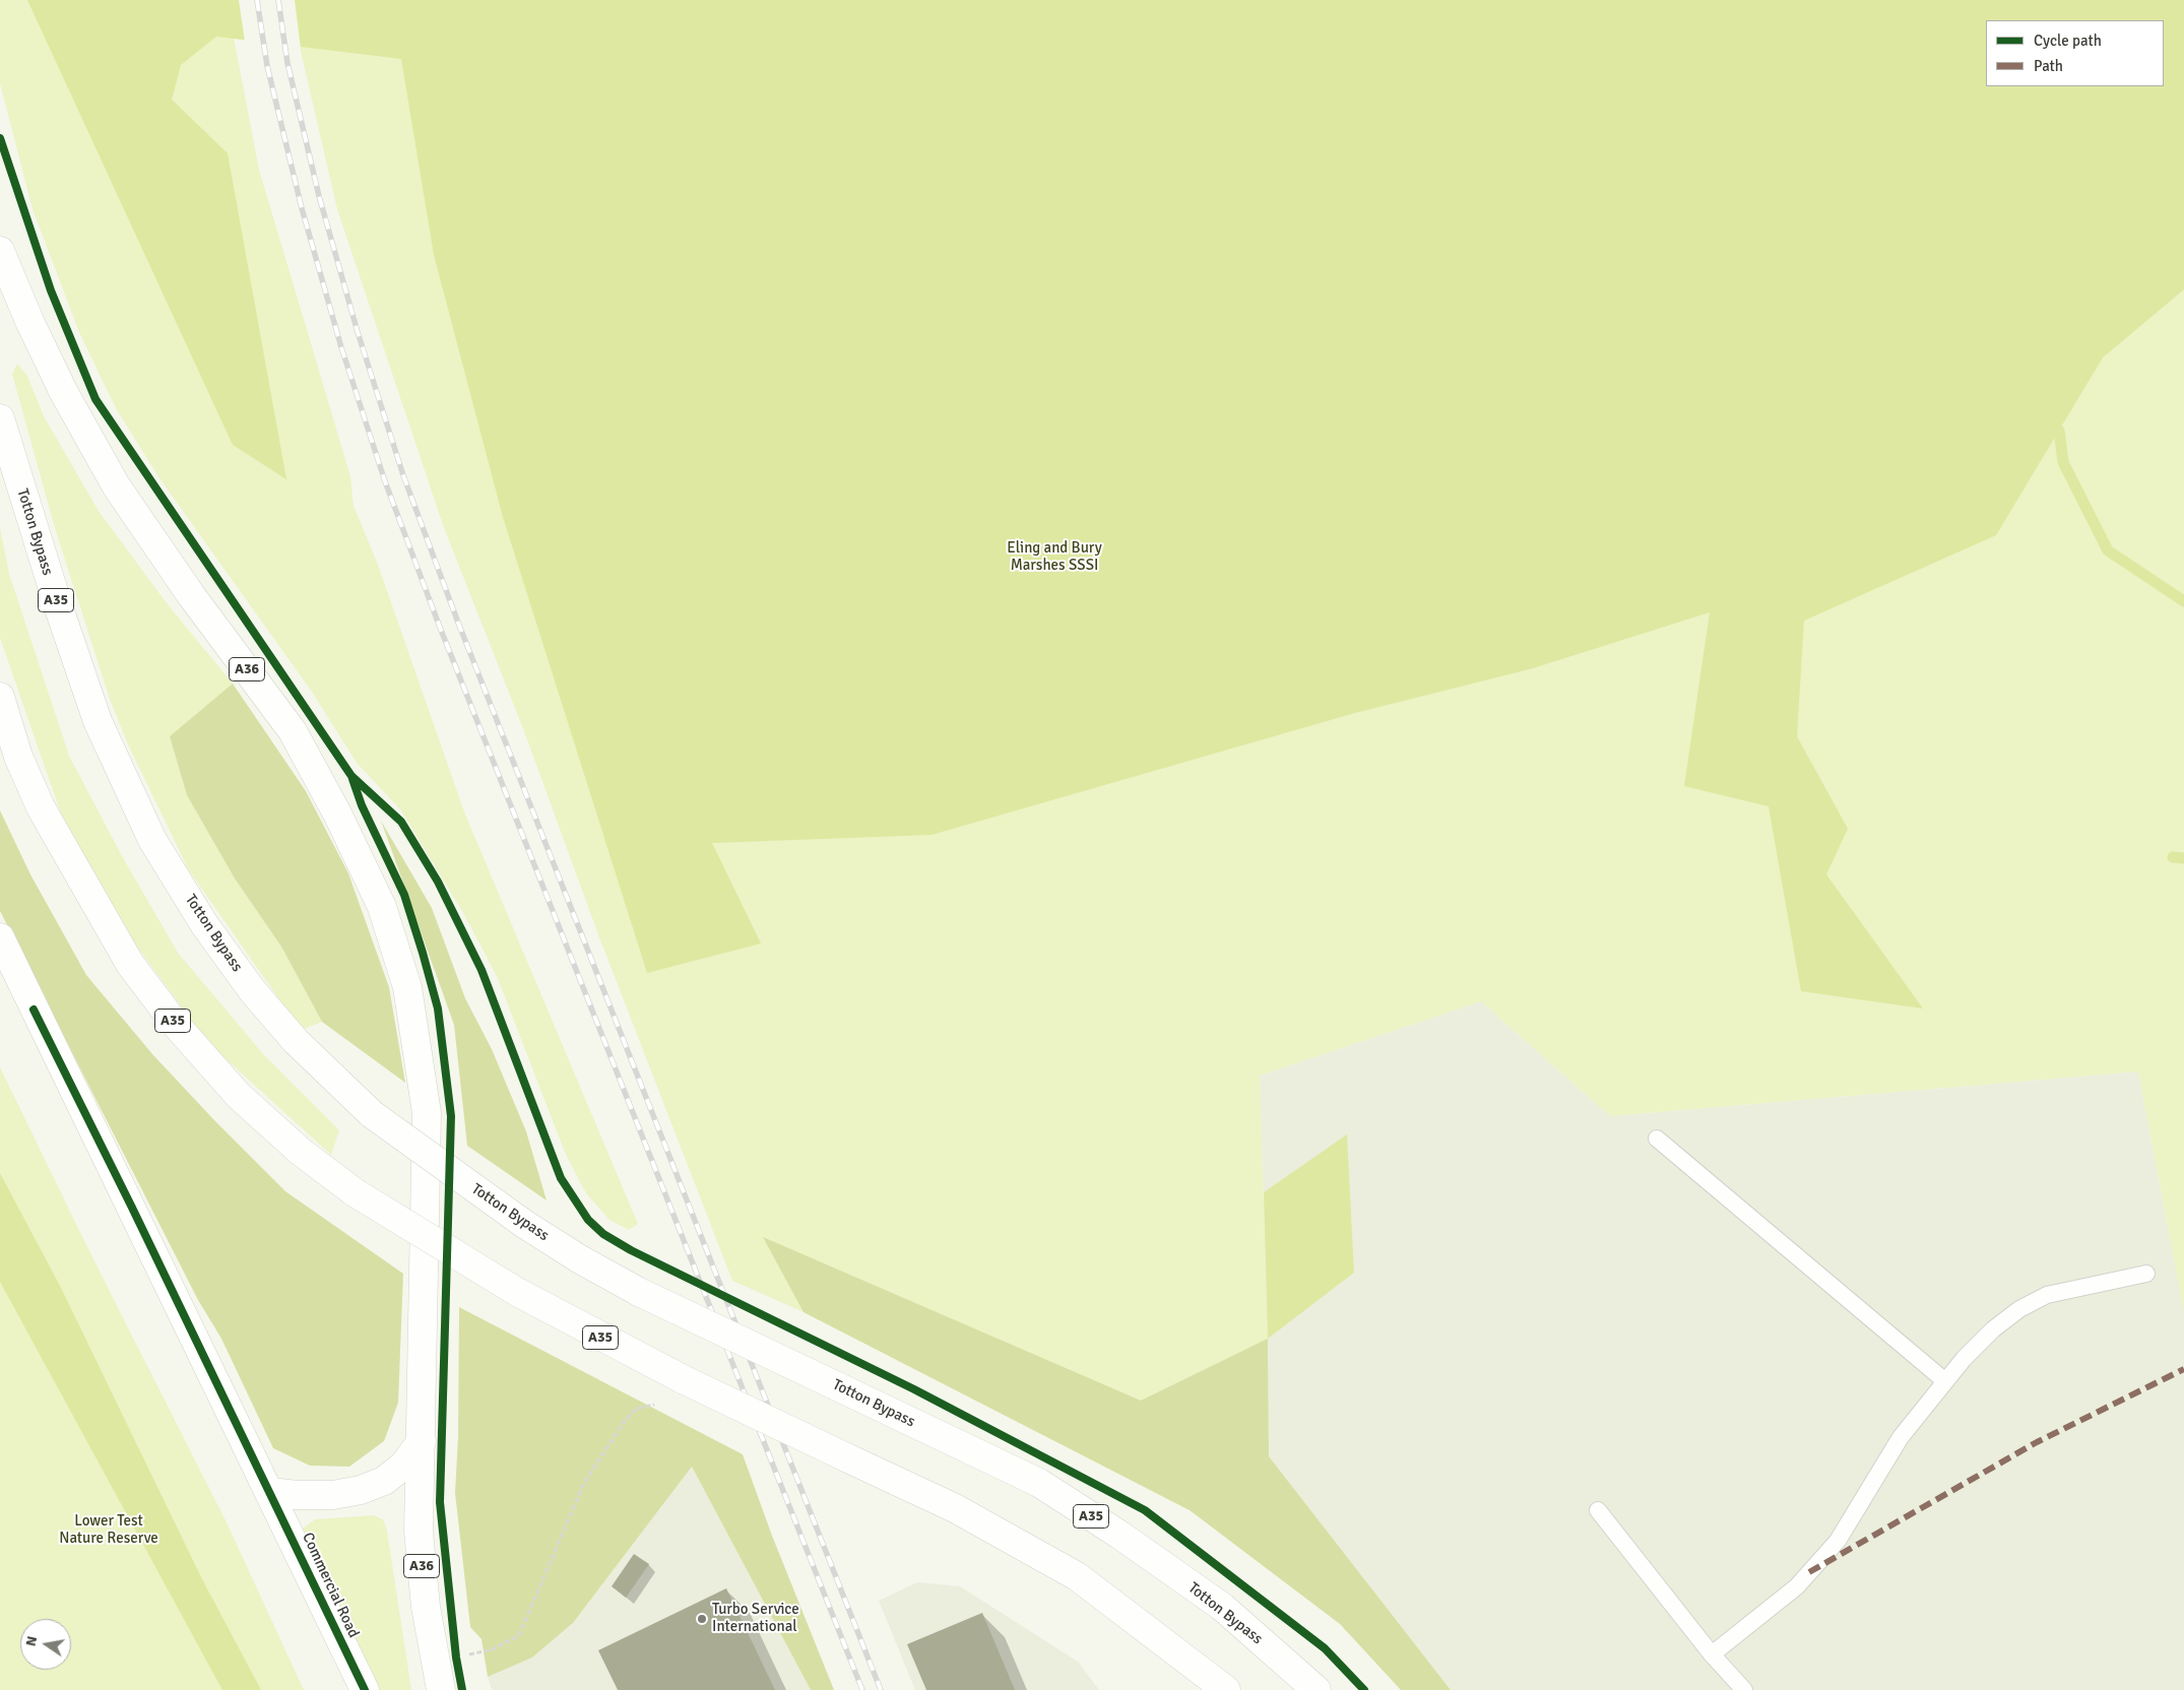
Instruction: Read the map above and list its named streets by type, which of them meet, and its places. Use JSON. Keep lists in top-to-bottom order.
{
  "streets": {
    "main road": [
      "Totton Bypass",
      "A35",
      "A36",
      "Commercial Road"
    ]
  },
  "parks": ["Eling and Bury Marshes SSSI", "Lower Test Nature Reserve"],
  "places": ["Turbo Service International"],
  "legend": ["Cycle path", "Path"],
  "north": "left"
}
